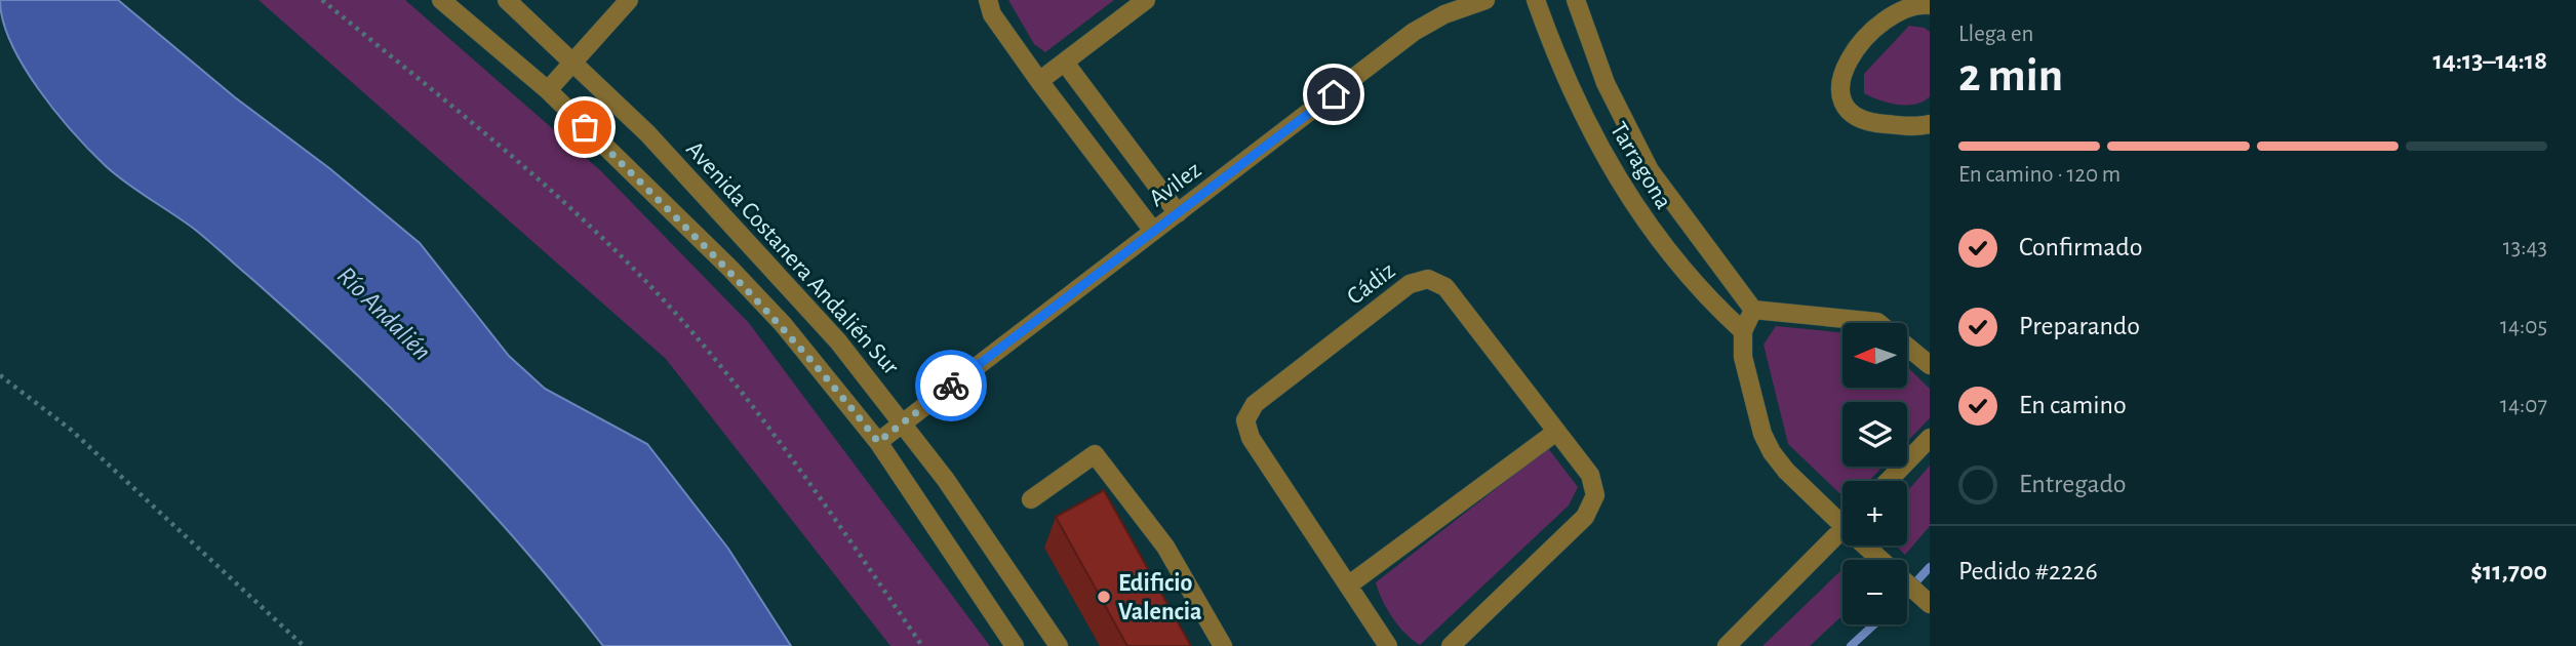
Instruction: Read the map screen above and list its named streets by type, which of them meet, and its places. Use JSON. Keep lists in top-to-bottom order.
{
  "streets": {
    "street": [
      "Tarragona",
      "Avilez",
      "Avenida Costanera Andalién Sur",
      "Cádiz"
    ]
  },
  "crossings": [
    ["Avilez", "Avenida Costanera Andalién Sur"]
  ],
  "water": ["Río Andalién"],
  "places": ["Edificio Valencia"],
  "north": "left",
  "page": {
    "heading": ["2 min", "Llega en", "14:13–14:18"],
    "panel": ["Pedido #2226", "$11,700"],
    "bar": "En camino · 120 m",
    "list": [
      ["Confirmado", "13:43"],
      ["Preparando", "14:05"],
      ["En camino", "14:07"],
      "Entregado"
    ],
    "map_buttons": ["+", "−"]
  }
}
